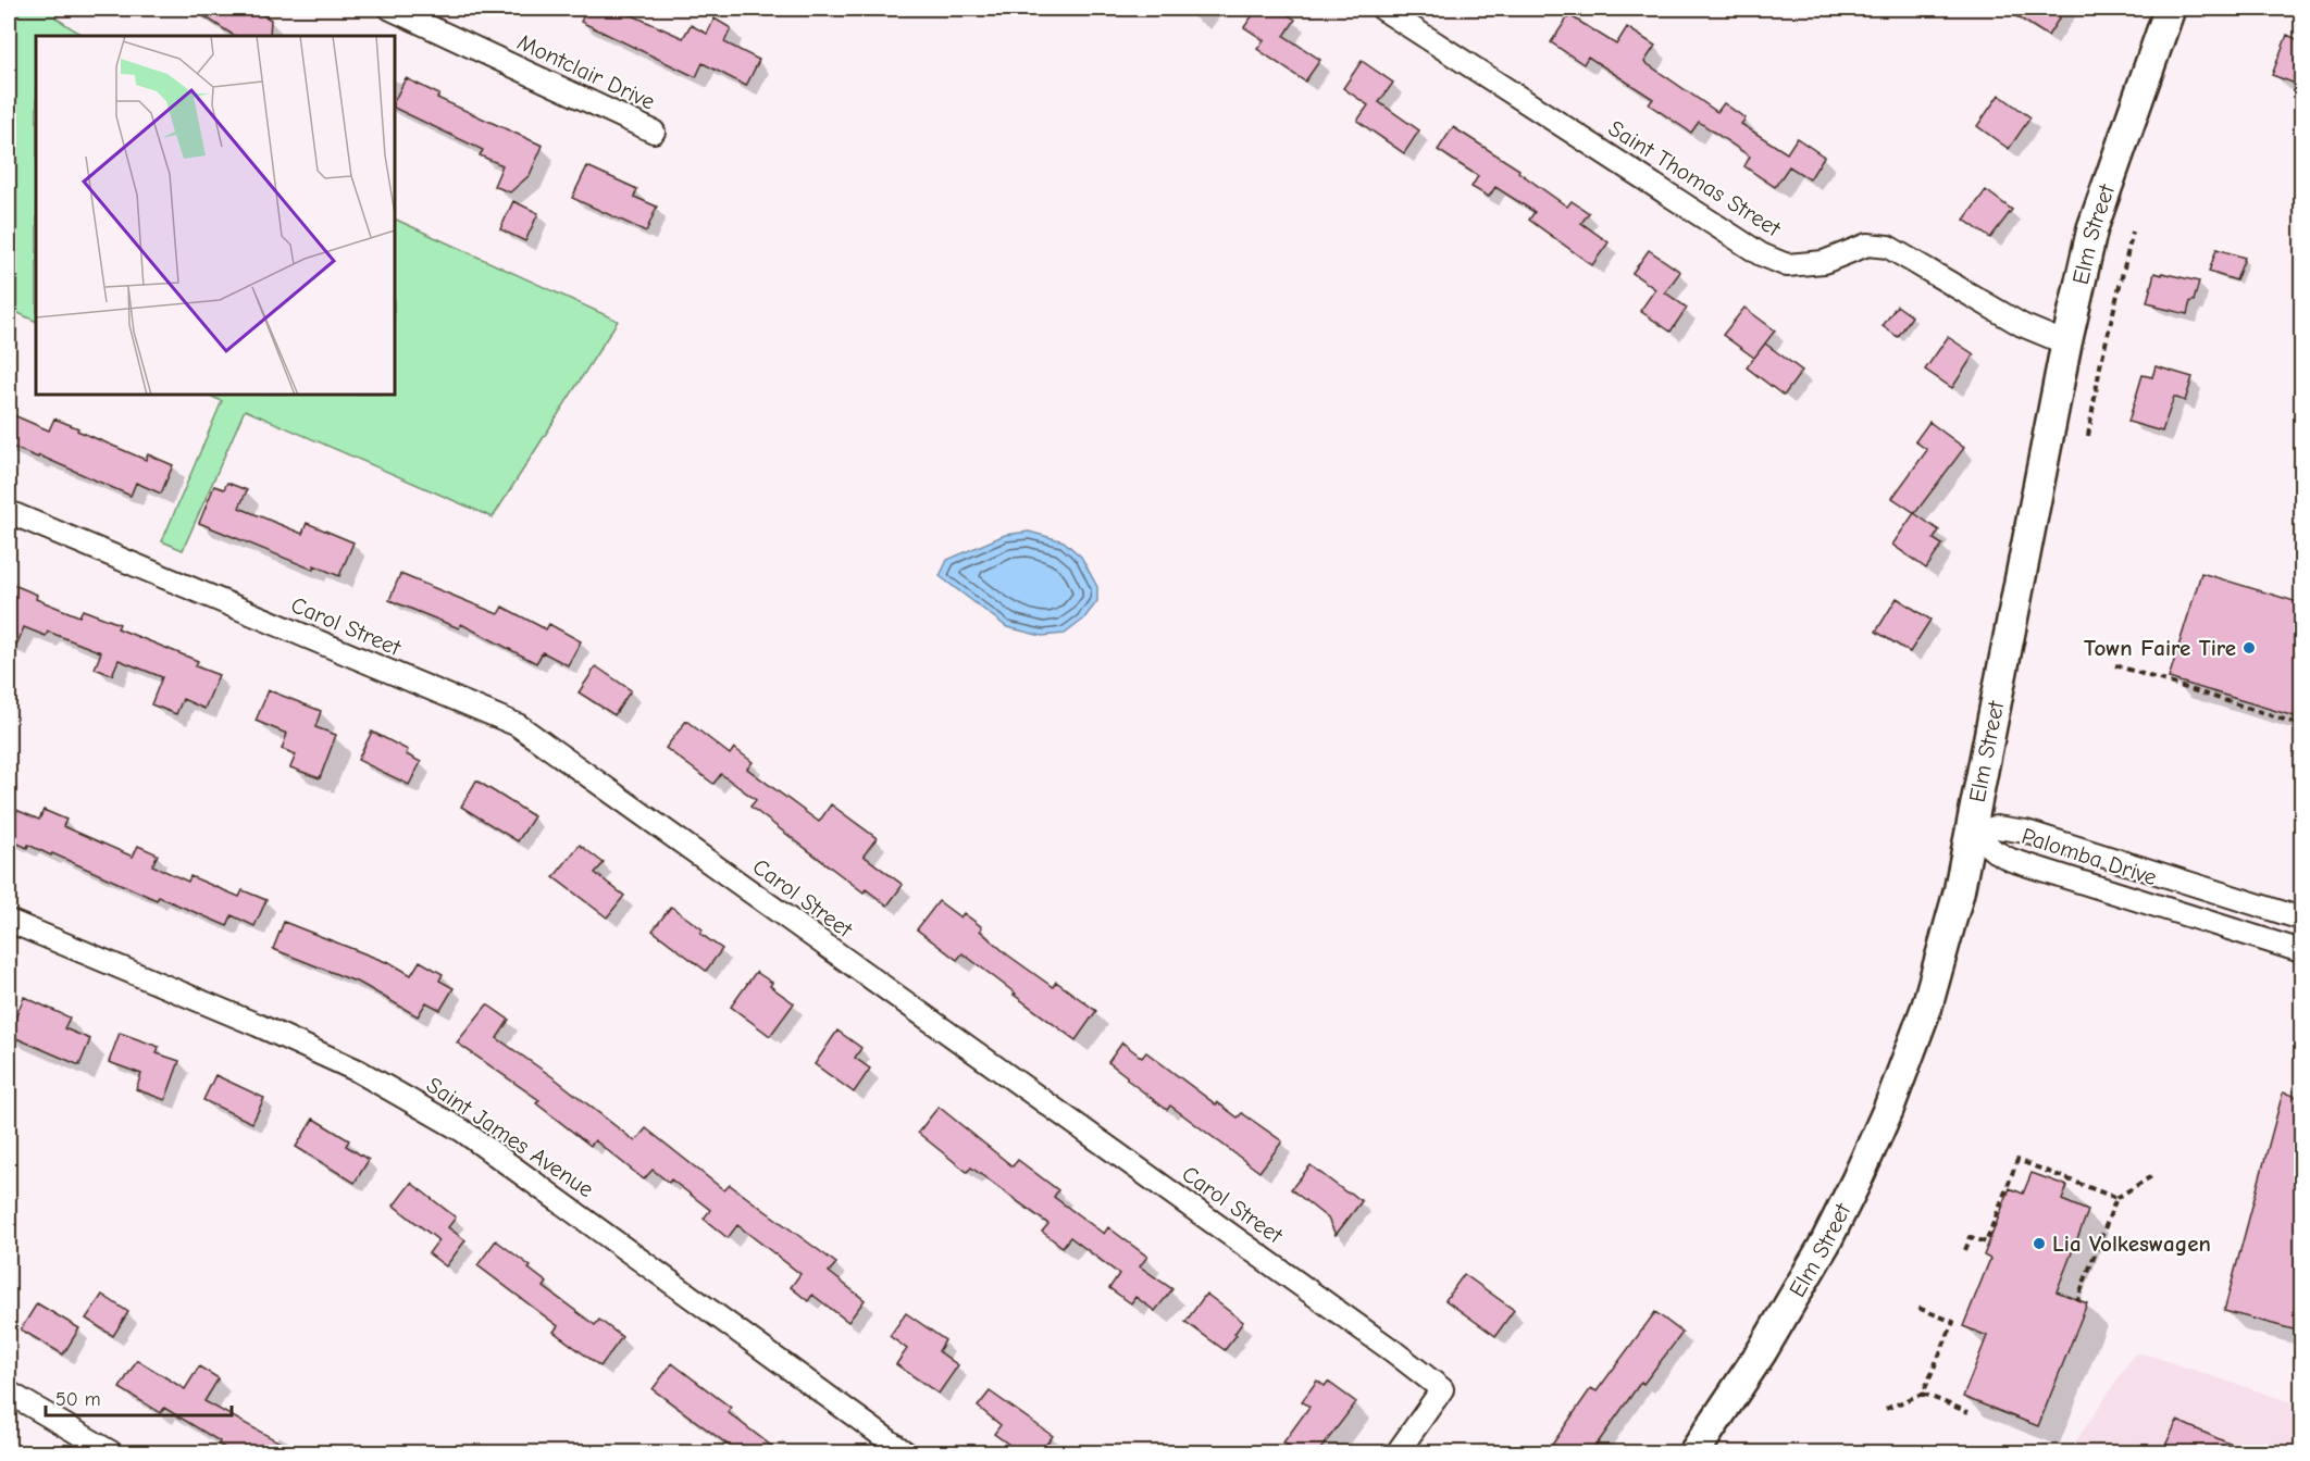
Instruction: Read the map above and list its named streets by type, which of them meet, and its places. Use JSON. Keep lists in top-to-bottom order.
{
  "streets": {
    "main road": ["Elm Street"],
    "street": [
      "Montclair Drive",
      "Saint Thomas Street",
      "Carol Street",
      "Palomba Drive",
      "Saint James Avenue"
    ]
  },
  "crossings": [
    ["Saint Thomas Street", "Elm Street"],
    ["Elm Street", "Palomba Drive"]
  ],
  "places": ["Town Faire Tire", "Lia Volkeswagen"],
  "scale_bar": "50 m"
}
